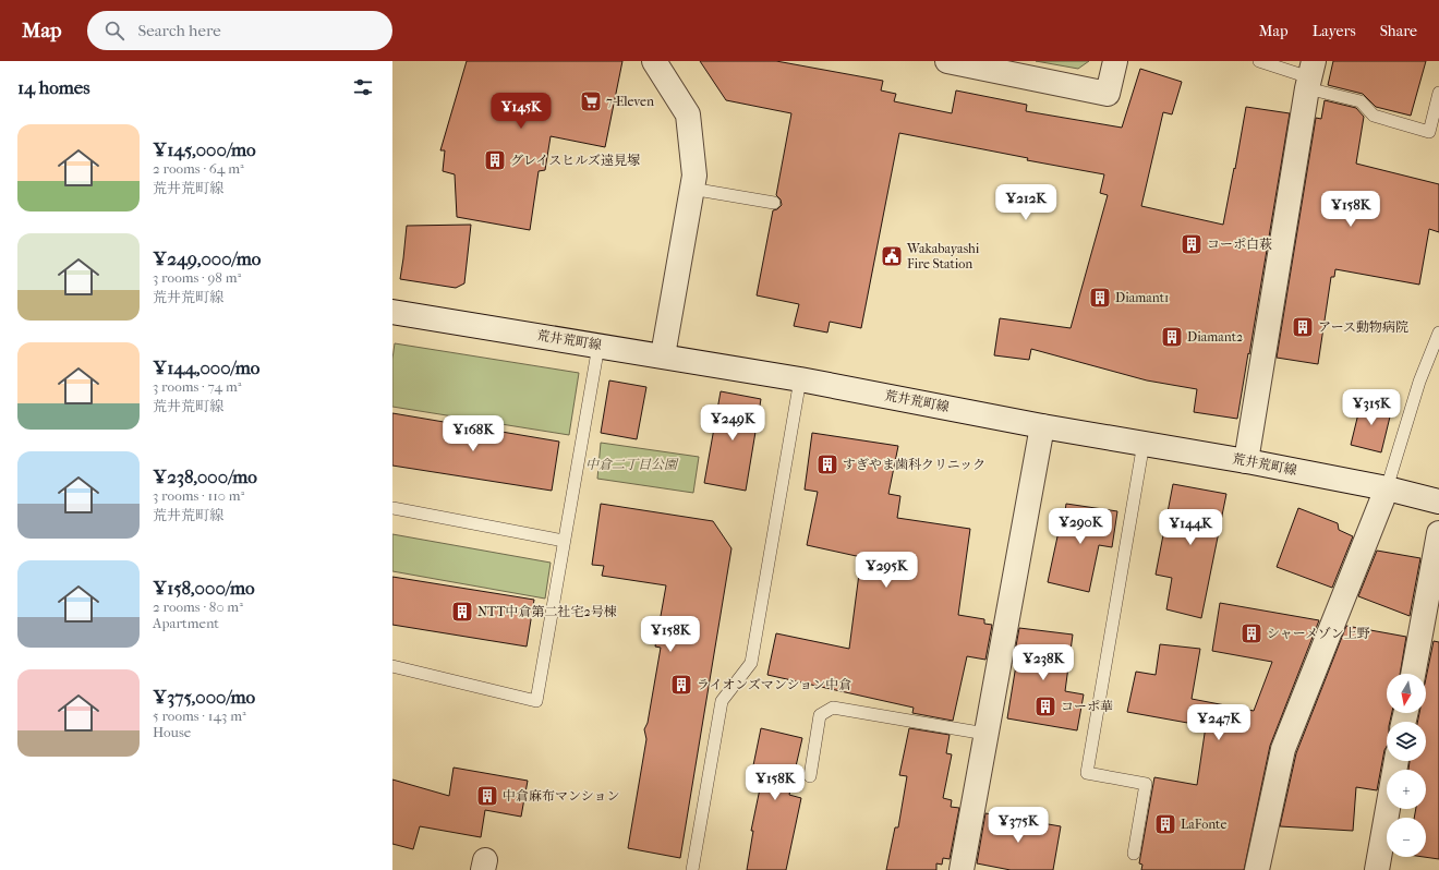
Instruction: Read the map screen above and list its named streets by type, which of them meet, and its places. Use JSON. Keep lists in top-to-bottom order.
{
  "streets": {
    "street": ["荒井荒町線"]
  },
  "parks": ["中倉二丁目公園"],
  "places": {
    "supermarket": ["7-Eleven"],
    "building": [
      "グレイスヒルズ遠見塚",
      "コーポ白萩",
      "Diamant1",
      "アース動物病院",
      "Diamant2",
      "すぎやま歯科クリニック",
      "NTT中倉第二社宅2号棟",
      "シャーメゾン上野",
      "ライオンズマンション中倉",
      "コーポ華",
      "中倉麻布マンション",
      "LaFonte"
    ],
    "public building": ["Wakabayashi Fire Station"]
  },
  "north": "bottom",
  "page": {
    "header": "Map",
    "search": "Search here",
    "nav": ["Map", "Layers", "Share"],
    "heading": "14 homes",
    "price": [
      "¥145K",
      "¥212K",
      "¥158K",
      "¥315K",
      "¥249K",
      "¥168K",
      "¥290K",
      "¥144K",
      "¥295K",
      "¥158K",
      "¥238K",
      "¥247K",
      "¥158K",
      "¥375K"
    ],
    "list": [
      {
        "name": "¥145,000/mo",
        "note": "2 rooms · 64 m² · 荒井荒町線"
      },
      {
        "name": "¥249,000/mo",
        "note": "3 rooms · 98 m² · 荒井荒町線"
      },
      {
        "name": "¥144,000/mo",
        "note": "3 rooms · 74 m² · 荒井荒町線"
      },
      {
        "name": "¥238,000/mo",
        "note": "3 rooms · 110 m² · 荒井荒町線"
      },
      {
        "name": "¥158,000/mo",
        "note": "2 rooms · 80 m² · Apartment"
      },
      {
        "name": "¥375,000/mo",
        "note": "5 rooms · 143 m² · House"
      }
    ],
    "map_buttons": ["+", "−"]
  }
}
